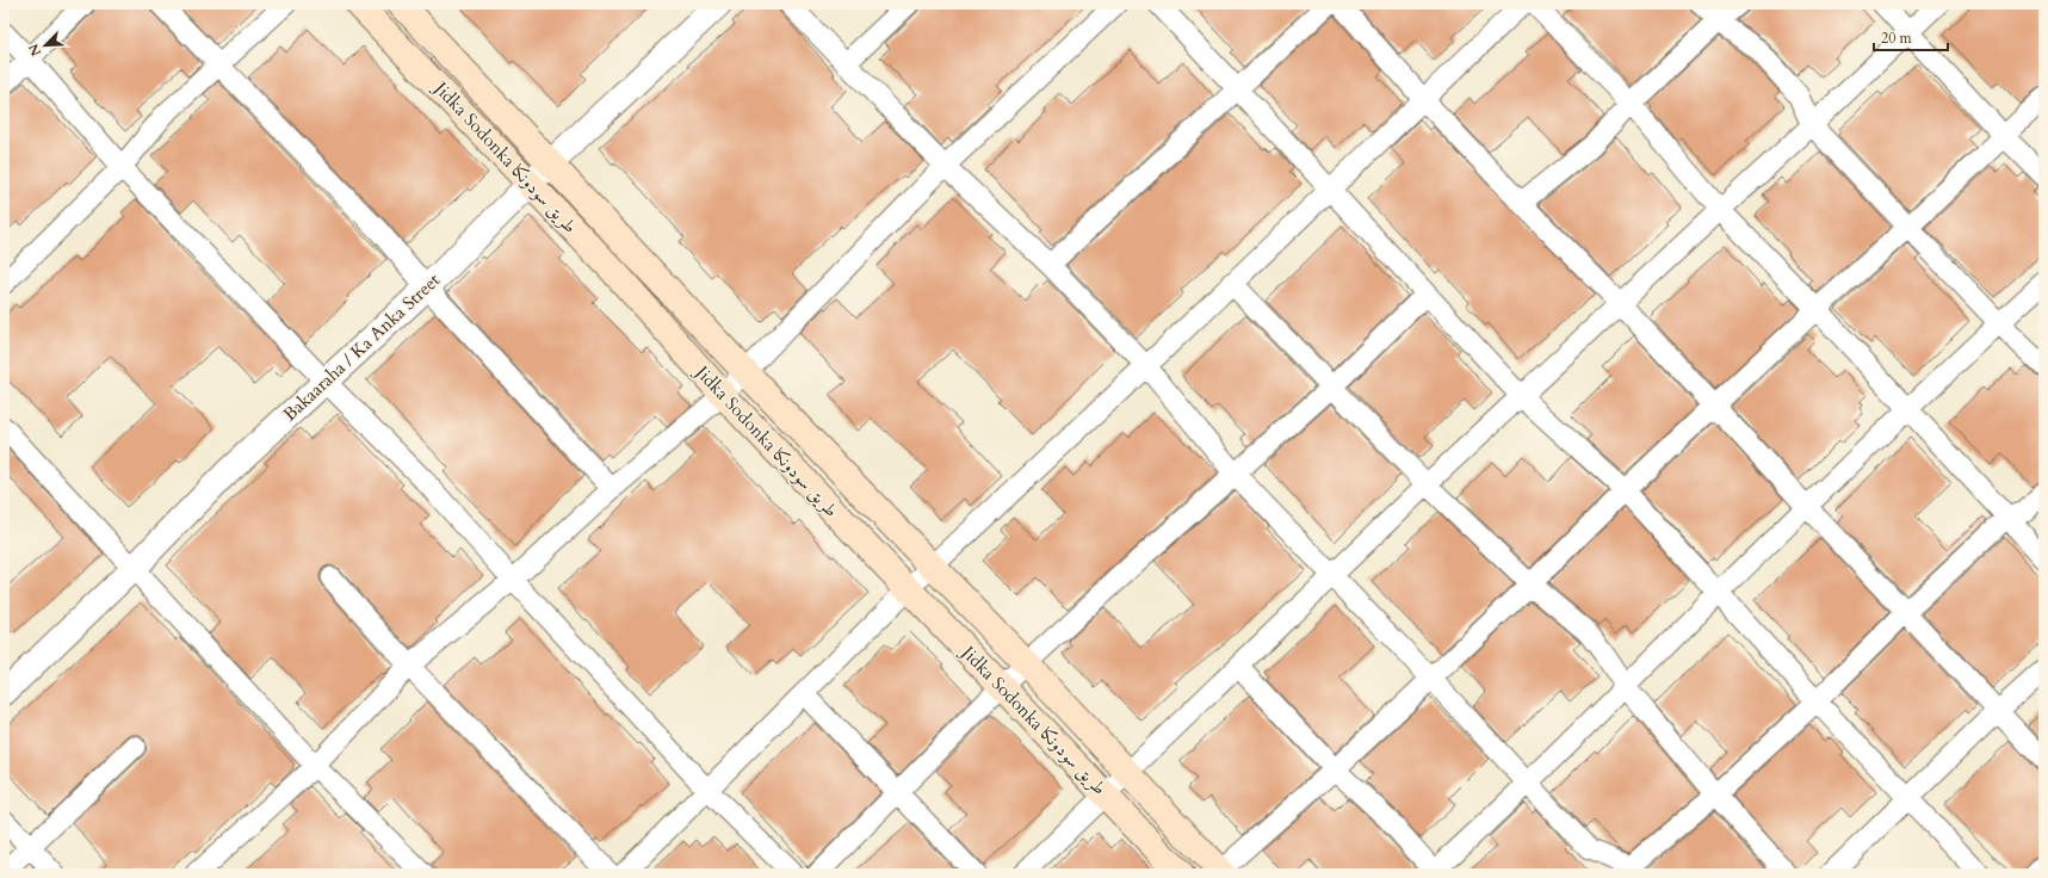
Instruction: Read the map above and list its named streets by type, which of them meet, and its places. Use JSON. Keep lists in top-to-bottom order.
{
  "streets": {
    "main road": ["Jidka Sodonka طريق سودونكا"],
    "street": ["Bakaaraha / Ka Anka Street"]
  },
  "crossings": [
    ["Jidka Sodonka طريق سودونكا", "Bakaaraha / Ka Anka Street"]
  ],
  "scale_bar": "20 m",
  "north": "bottom left"
}
